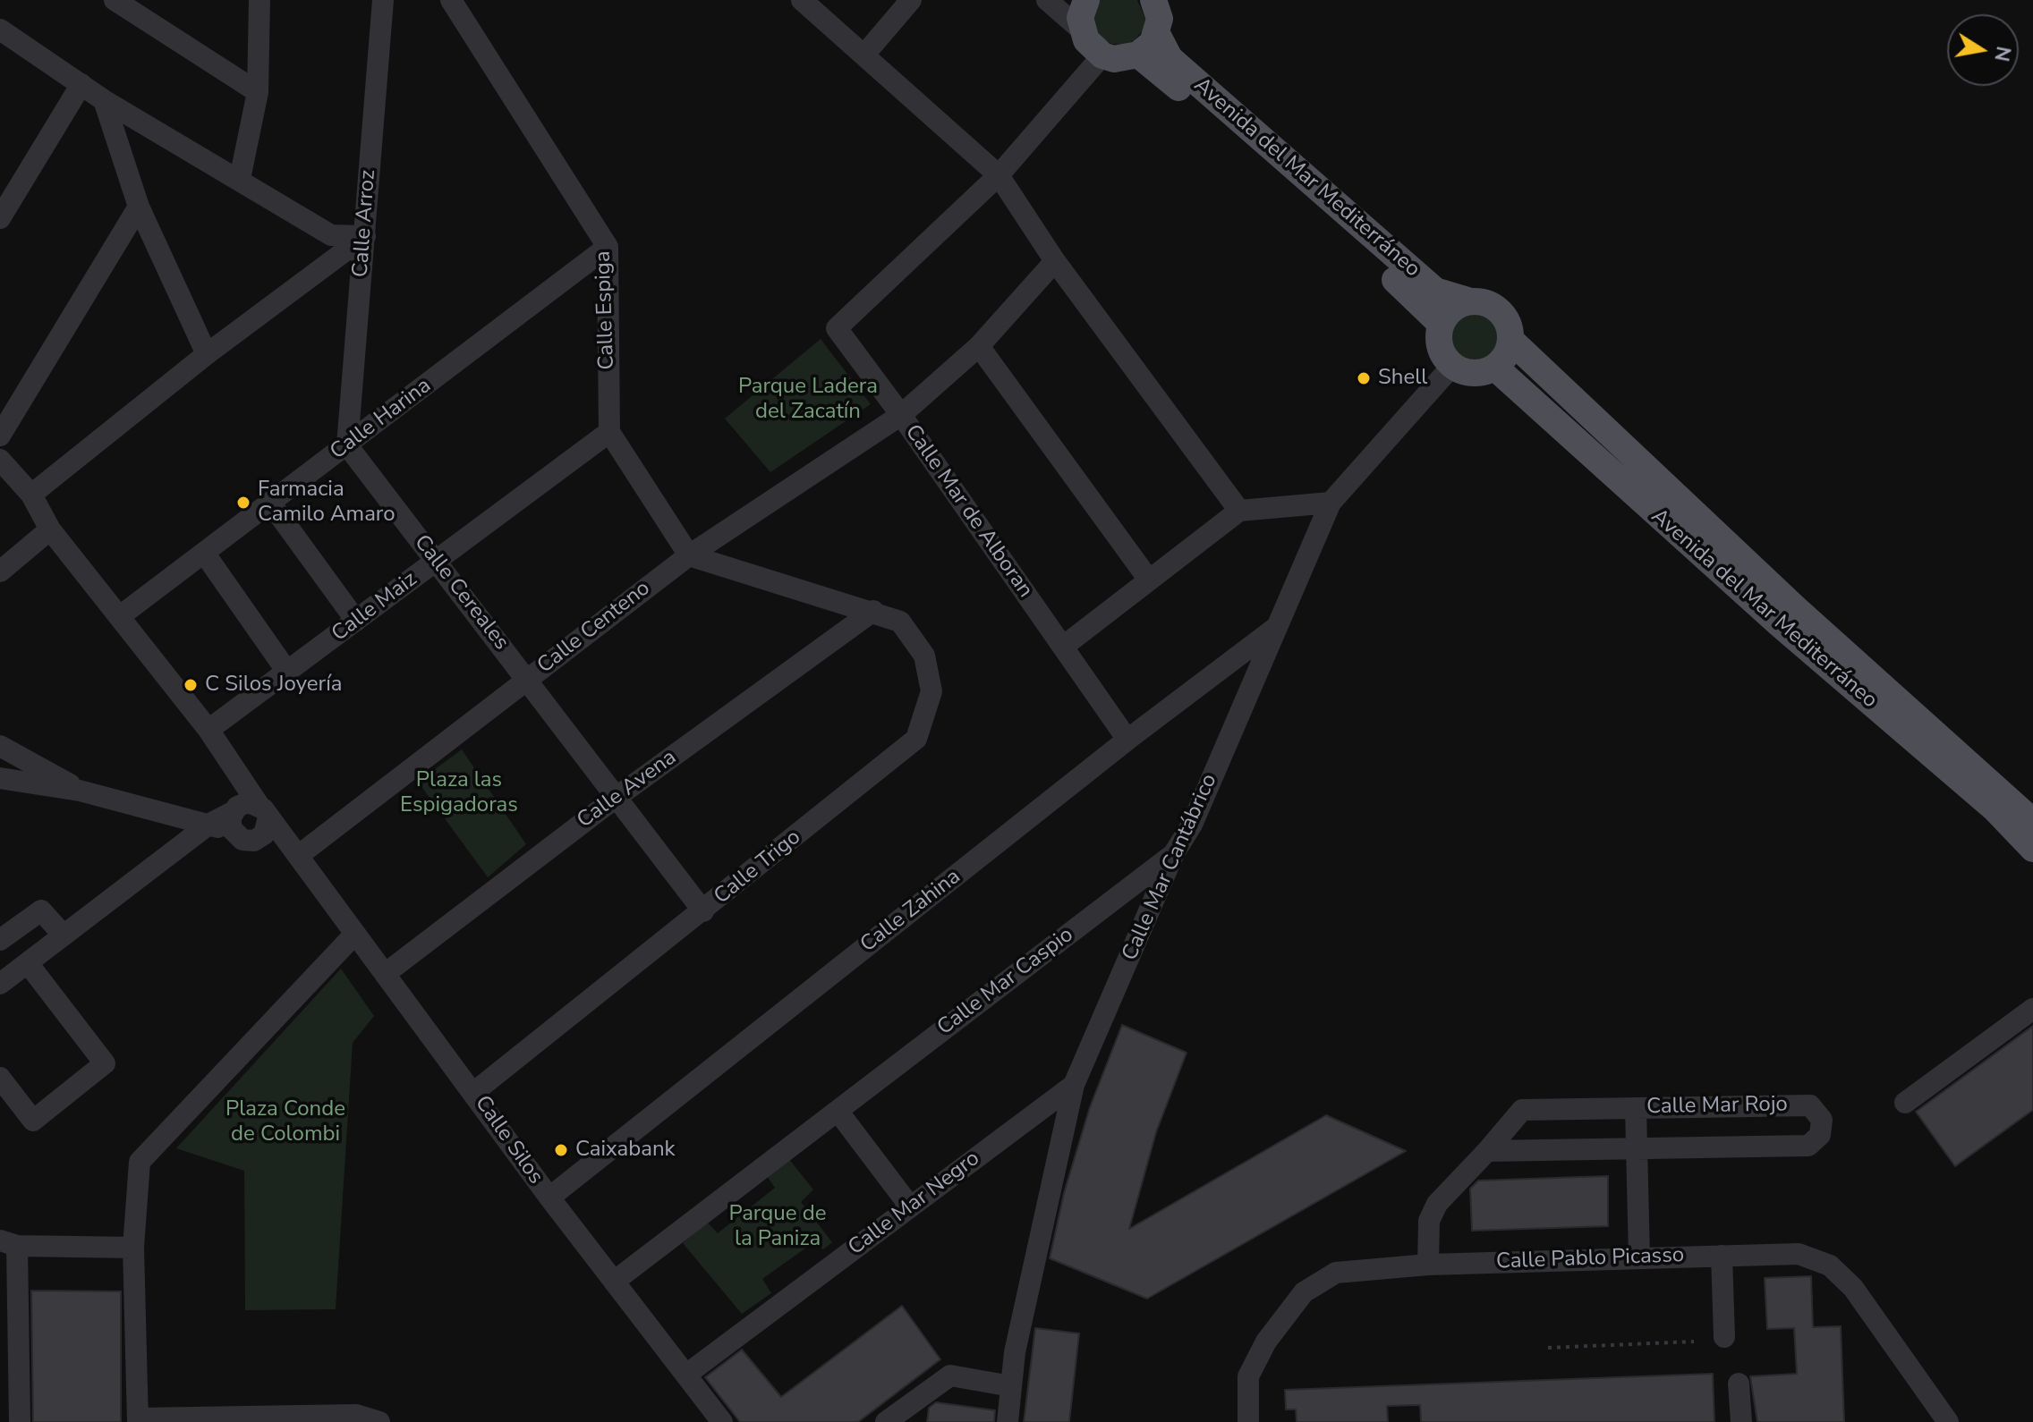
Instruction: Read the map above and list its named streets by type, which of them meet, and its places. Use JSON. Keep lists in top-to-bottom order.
{
  "streets": {
    "main road": ["Avenida del Mar Mediterráneo"],
    "street": [
      "Calle Arroz",
      "Calle Espiga",
      "Calle Harina",
      "Calle Mar de Alboran",
      "Calle Cereales",
      "Calle Maiz",
      "Calle Centeno",
      "Calle Avena",
      "Calle Trigo",
      "Calle Mar Cantábrico",
      "Calle Zahina",
      "Calle Mar Caspio",
      "Calle Mar Rojo",
      "Calle Silos",
      "Calle Mar Negro",
      "Calle Pablo Picasso"
    ]
  },
  "crossings": [
    ["Avenida del Mar Mediterráneo", "Calle Mar Cantábrico"],
    ["Calle Arroz", "Calle Harina"],
    ["Calle Arroz", "Calle Cereales"],
    ["Calle Espiga", "Calle Harina"],
    ["Calle Espiga", "Calle Maiz"],
    ["Calle Harina", "Calle Cereales"],
    ["Calle Harina", "Calle Silos"],
    ["Calle Mar de Alboran", "Calle Centeno"],
    ["Calle Mar de Alboran", "Calle Zahina"],
    ["Calle Cereales", "Calle Maiz"],
    ["Calle Cereales", "Calle Centeno"],
    ["Calle Cereales", "Calle Avena"],
    ["Calle Cereales", "Calle Trigo"],
    ["Calle Maiz", "Calle Silos"],
    ["Calle Centeno", "Calle Trigo"],
    ["Calle Centeno", "Calle Silos"],
    ["Calle Avena", "Calle Trigo"],
    ["Calle Avena", "Calle Silos"],
    ["Calle Trigo", "Calle Silos"],
    ["Calle Mar Cantábrico", "Calle Zahina"],
    ["Calle Mar Cantábrico", "Calle Mar Caspio"],
    ["Calle Mar Cantábrico", "Calle Mar Negro"],
    ["Calle Zahina", "Calle Silos"],
    ["Calle Mar Caspio", "Calle Silos"],
    ["Calle Mar Rojo", "Calle Pablo Picasso"],
    ["Calle Silos", "Calle Mar Negro"]
  ],
  "parks": [
    "Parque Ladera del Zacatín",
    "Plaza las Espigadoras",
    "Plaza Conde de Colombi",
    "Parque de la Paniza"
  ],
  "places": [
    "Shell",
    "Farmacia Camilo Amaro",
    "C Silos Joyería",
    "Caixabank"
  ],
  "north": "right"
}
